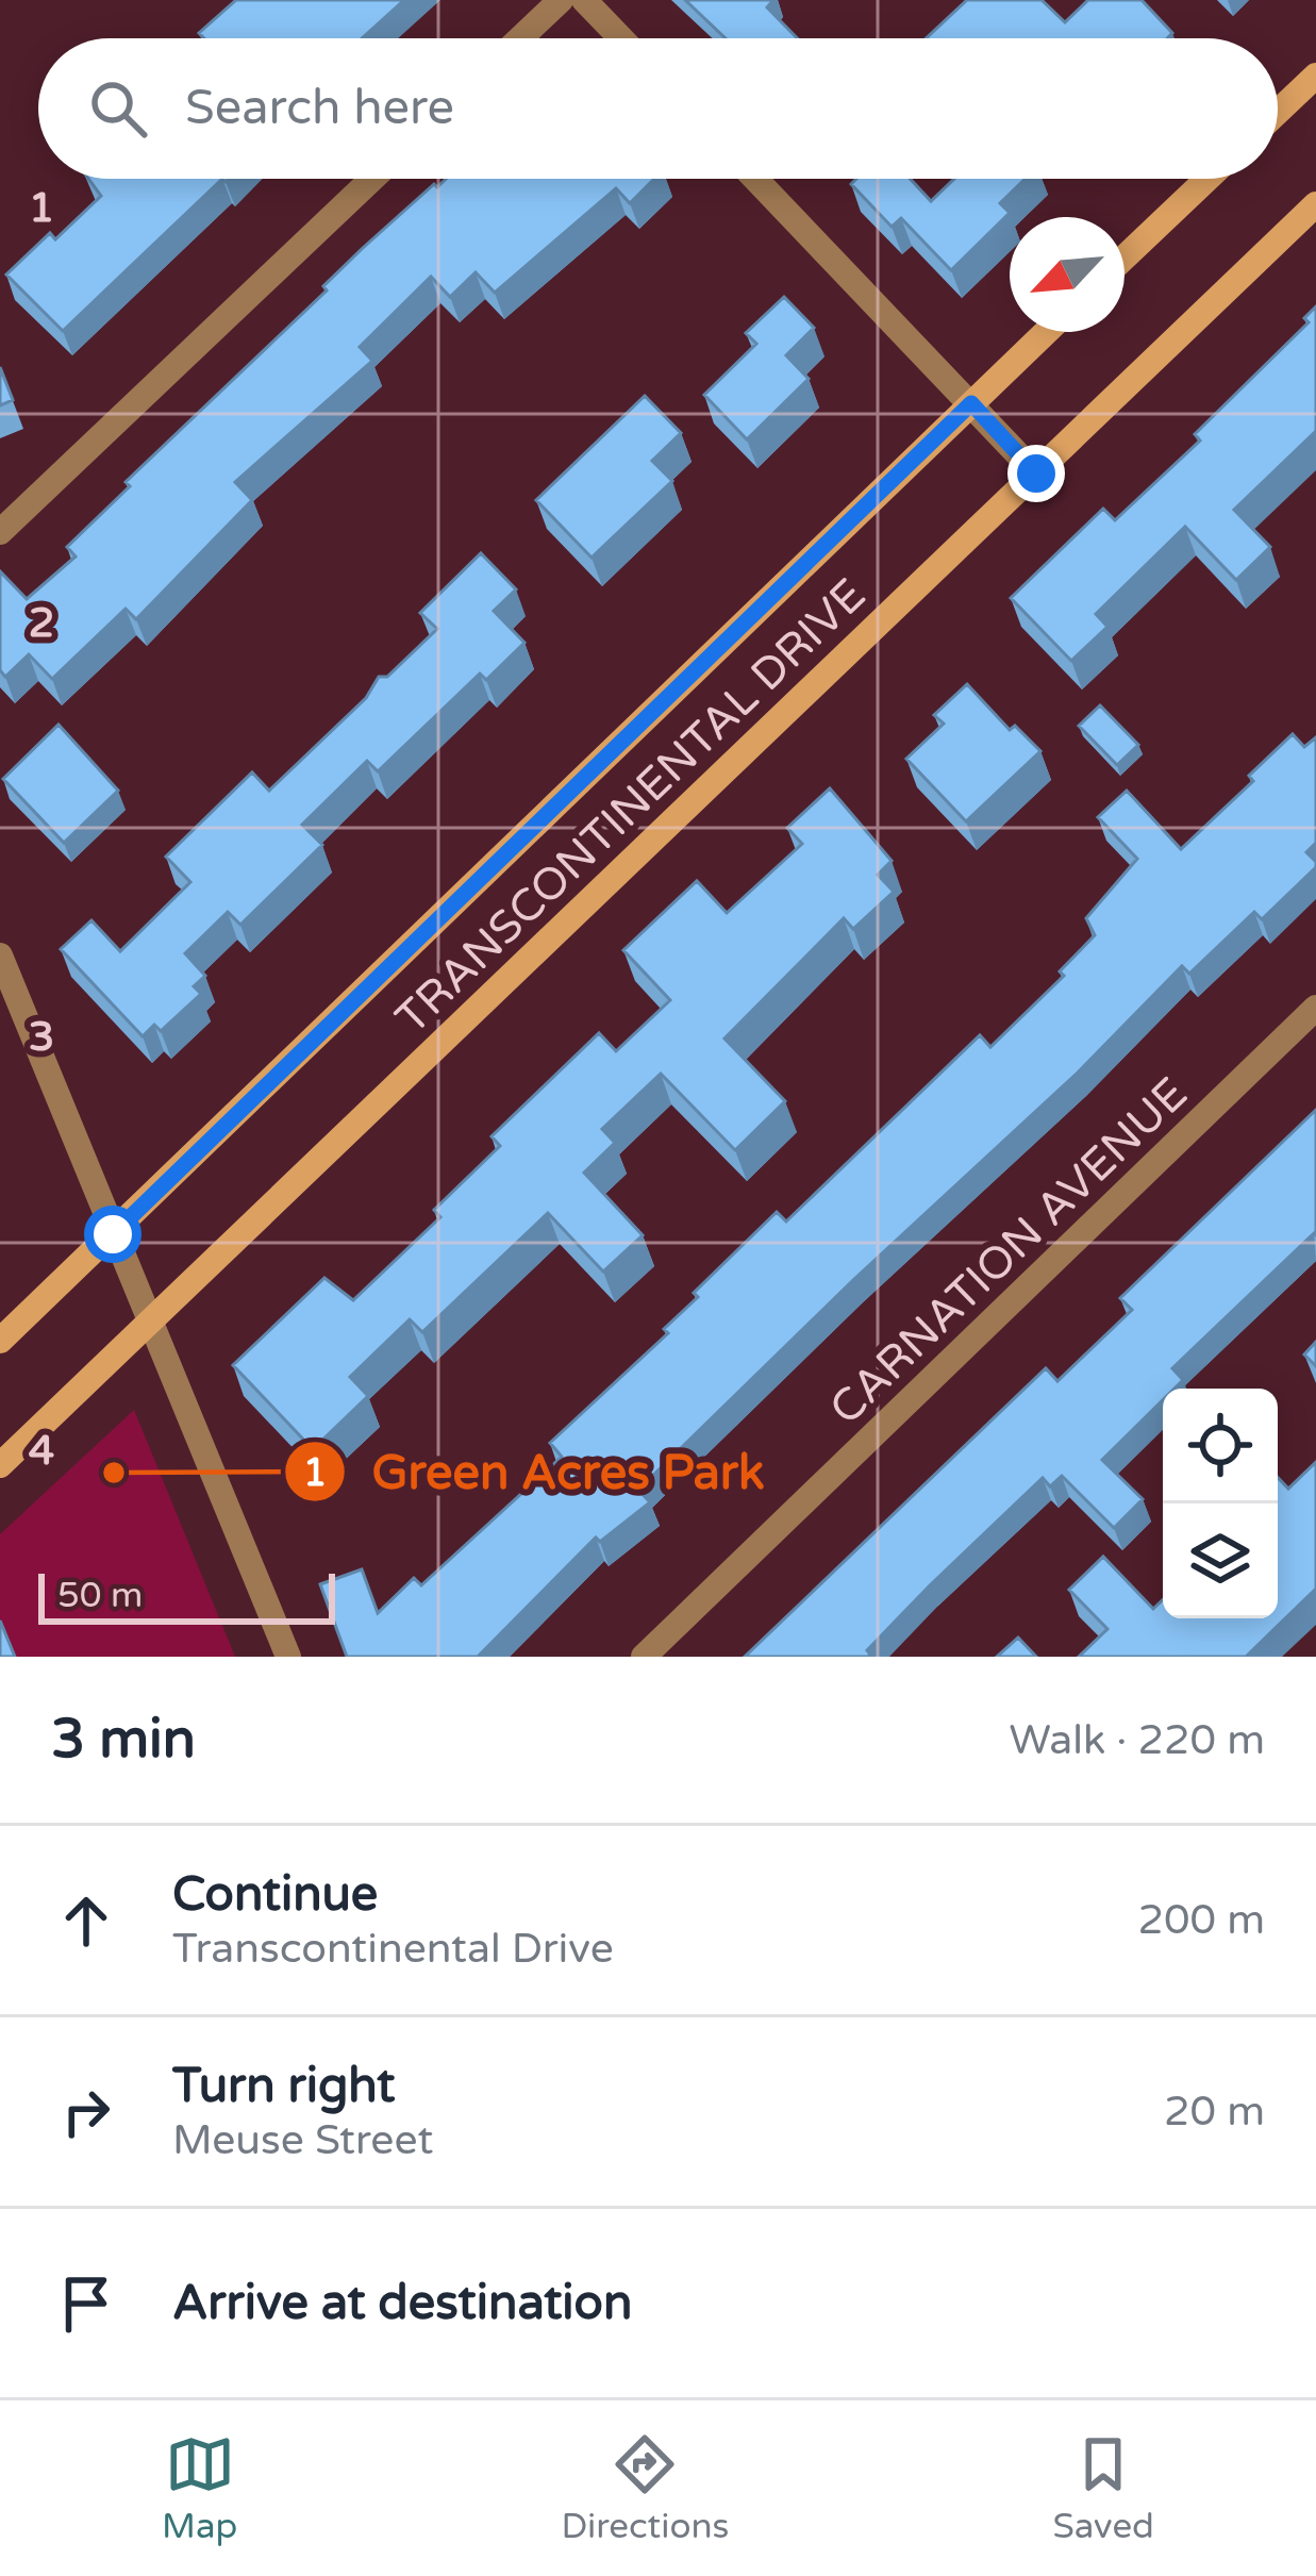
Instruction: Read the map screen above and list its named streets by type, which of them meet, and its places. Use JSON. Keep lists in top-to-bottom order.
{
  "streets": {
    "street": ["TRANSCONTINENTAL DRIVE", "CARNATION AVENUE"]
  },
  "places": ["Green Acres Park"],
  "scale_bar": "50 m",
  "north": "bottom left",
  "page": {
    "search": "Search here",
    "scale": "50 m",
    "heading": ["3 min", "Walk · 220 m"],
    "list": [
      ["Continue", "Transcontinental Drive", "200 m"],
      ["Turn right", "Meuse Street", "20 m"],
      "Arrive at destination"
    ],
    "nav": ["Map", "Directions", "Saved"]
  },
  "grid": {
    "rows": [
      "1",
      "2",
      "3",
      "4"
    ]
  }
}
